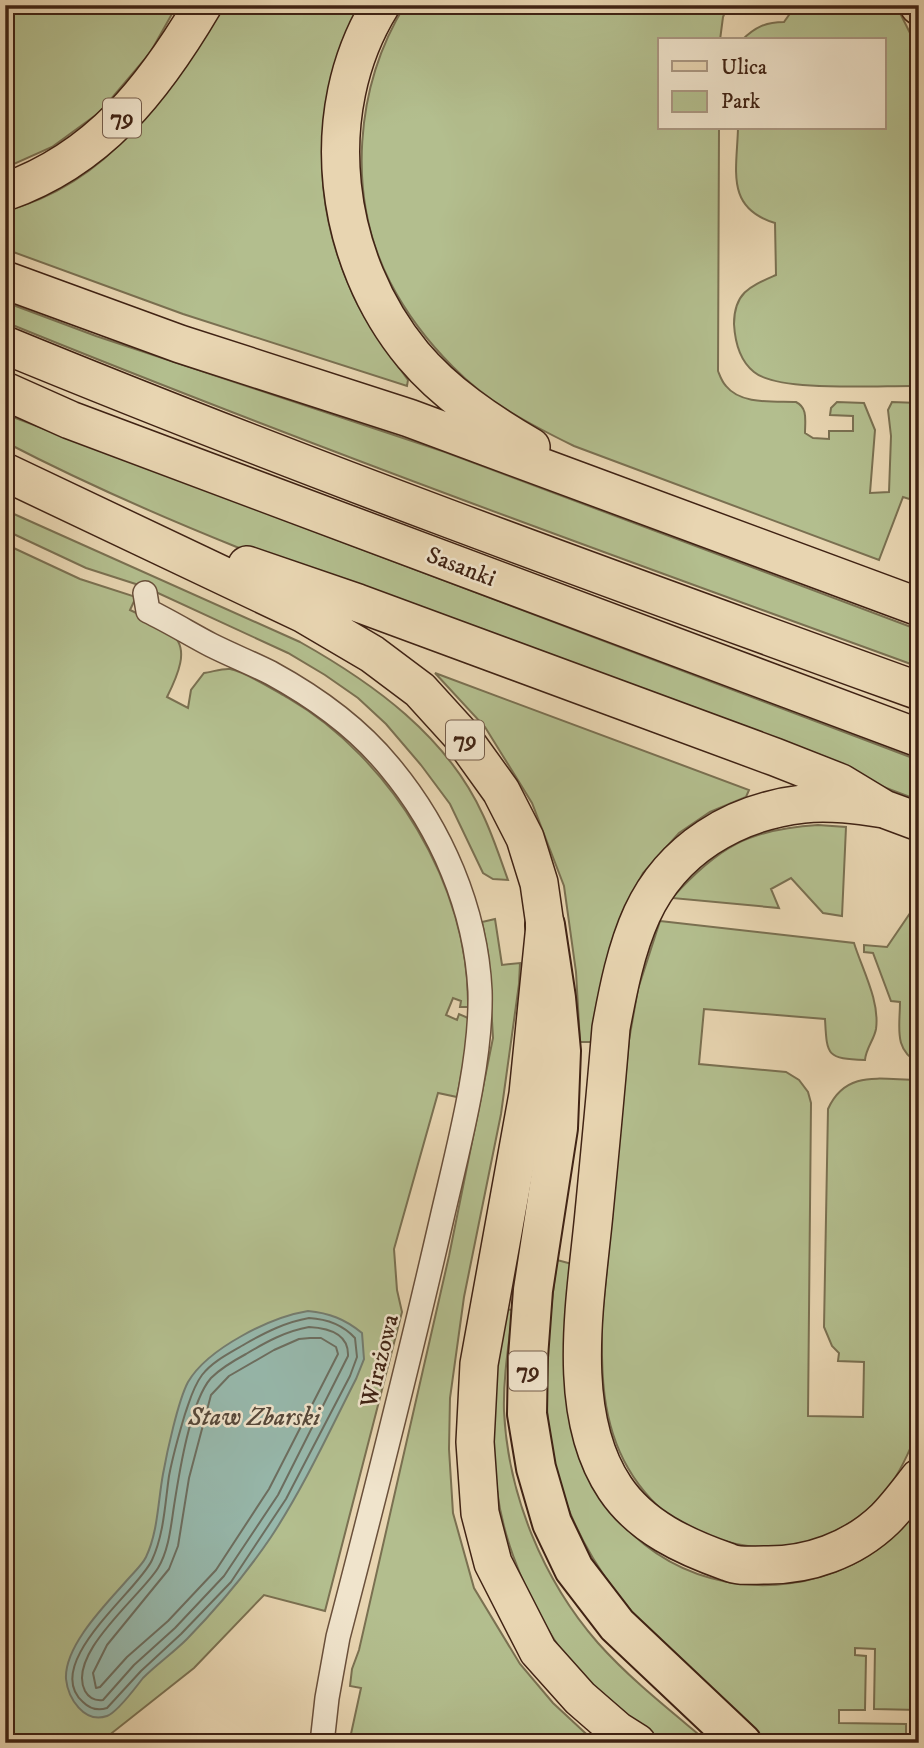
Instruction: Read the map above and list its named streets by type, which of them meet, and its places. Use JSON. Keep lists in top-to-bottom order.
{
  "streets": {
    "highway": ["79"],
    "main road": ["Sasanki"],
    "street": ["Wirażowa"]
  },
  "water": ["Staw Zbarski"],
  "legend": ["Ulica", "Park"]
}
